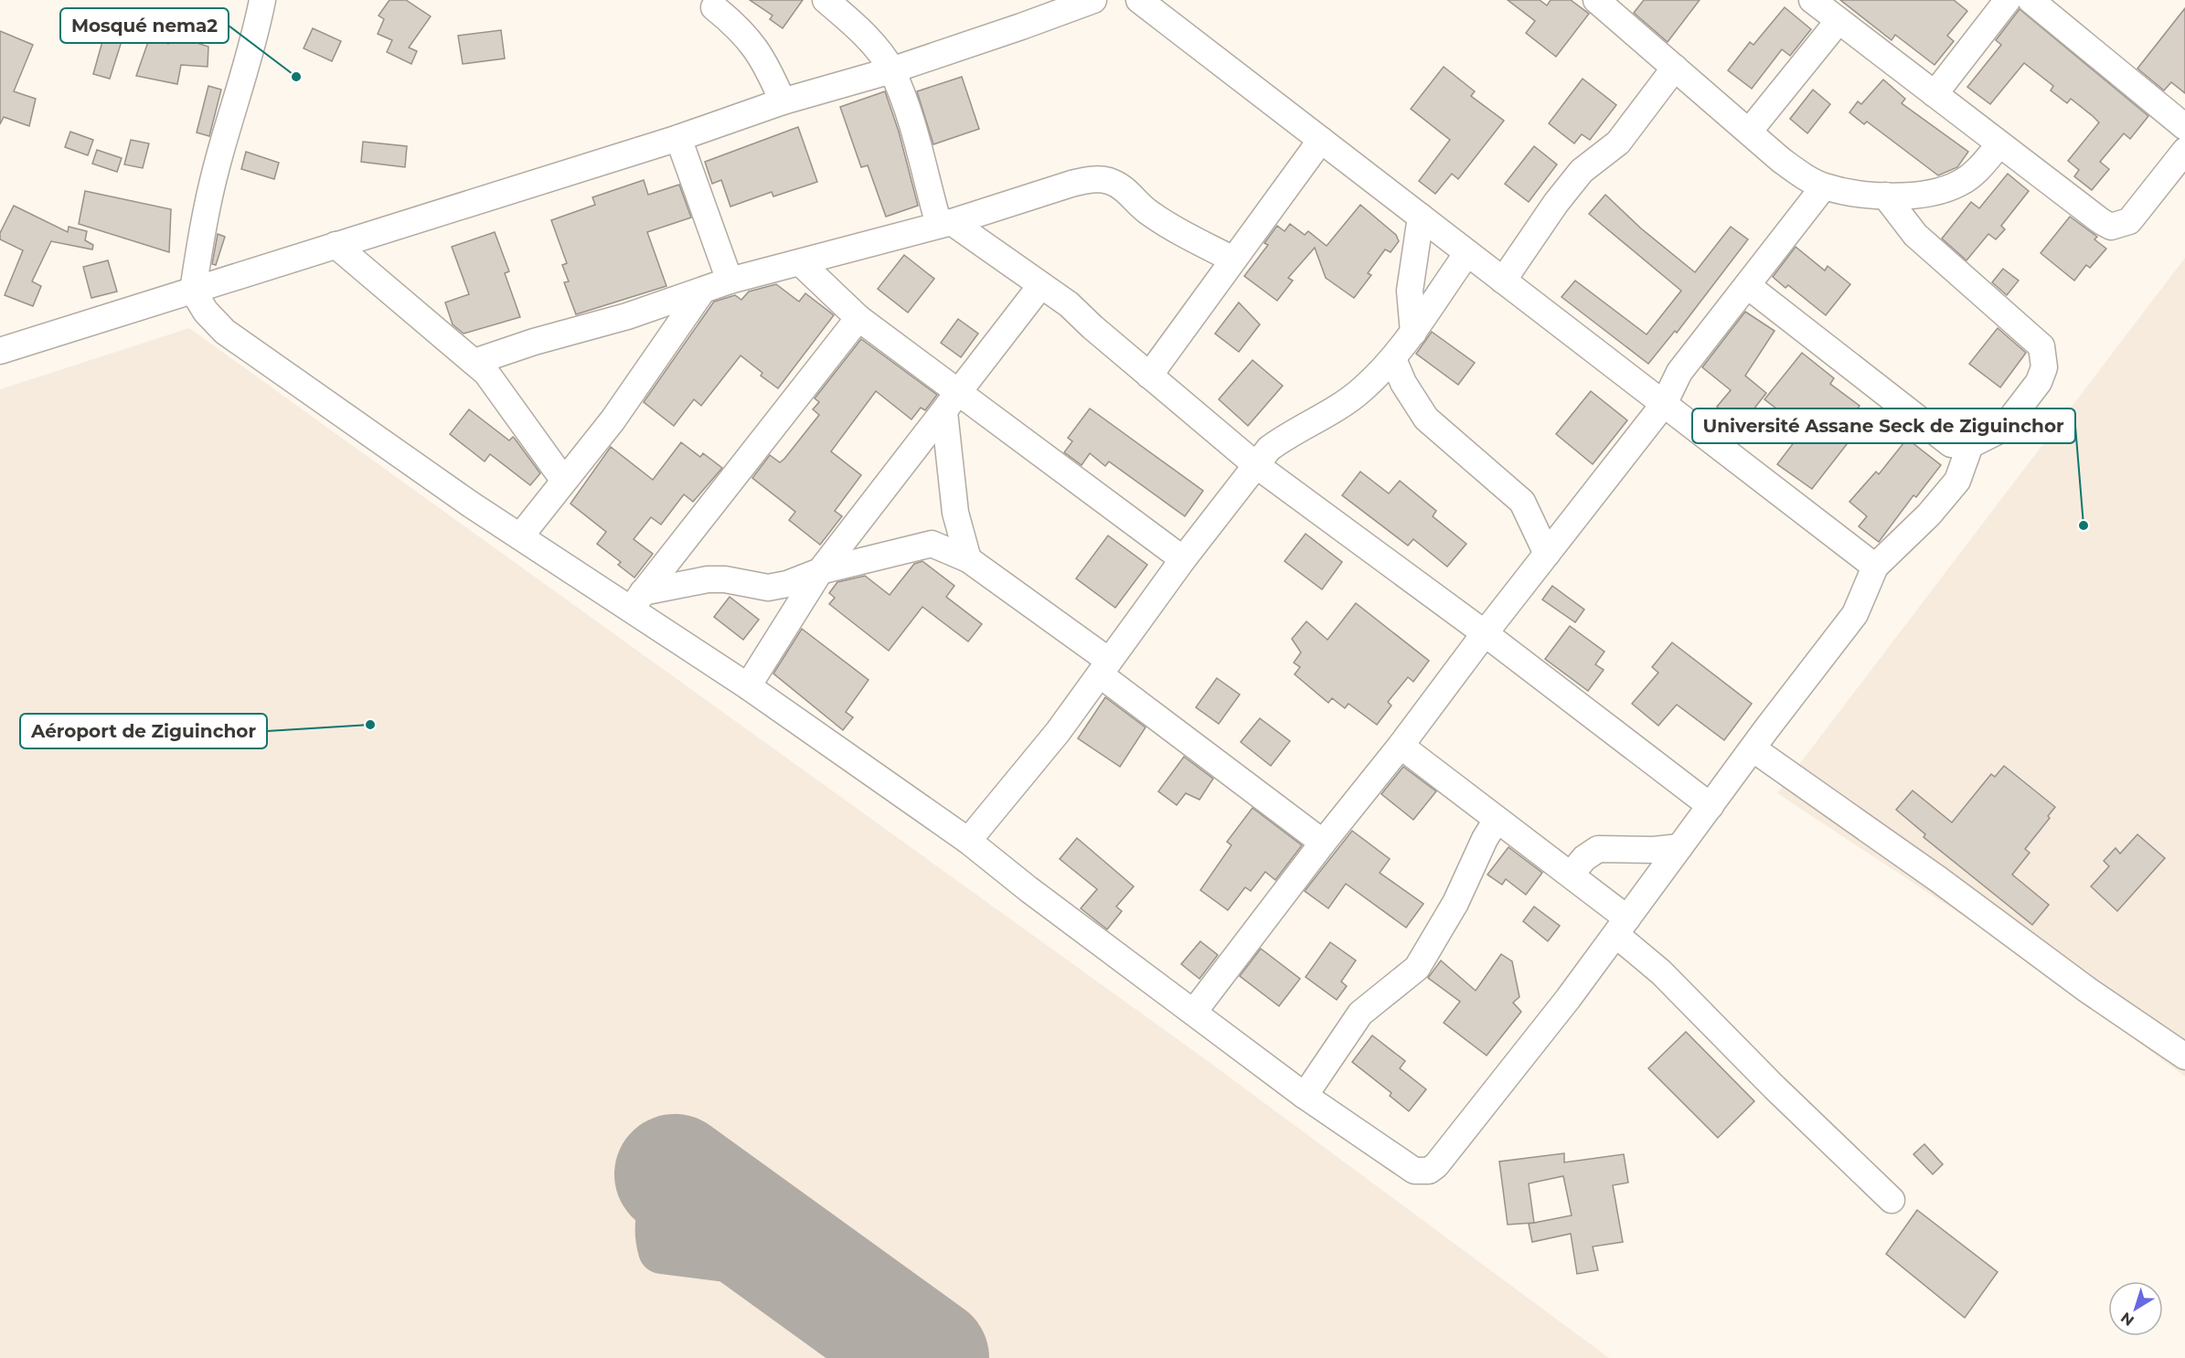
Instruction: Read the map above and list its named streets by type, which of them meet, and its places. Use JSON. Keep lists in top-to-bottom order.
{
  "places": ["Mosqué nema2", "Université Assane Seck de Ziguinchor", "Aéroport de Ziguinchor"],
  "north": "bottom left"
}
